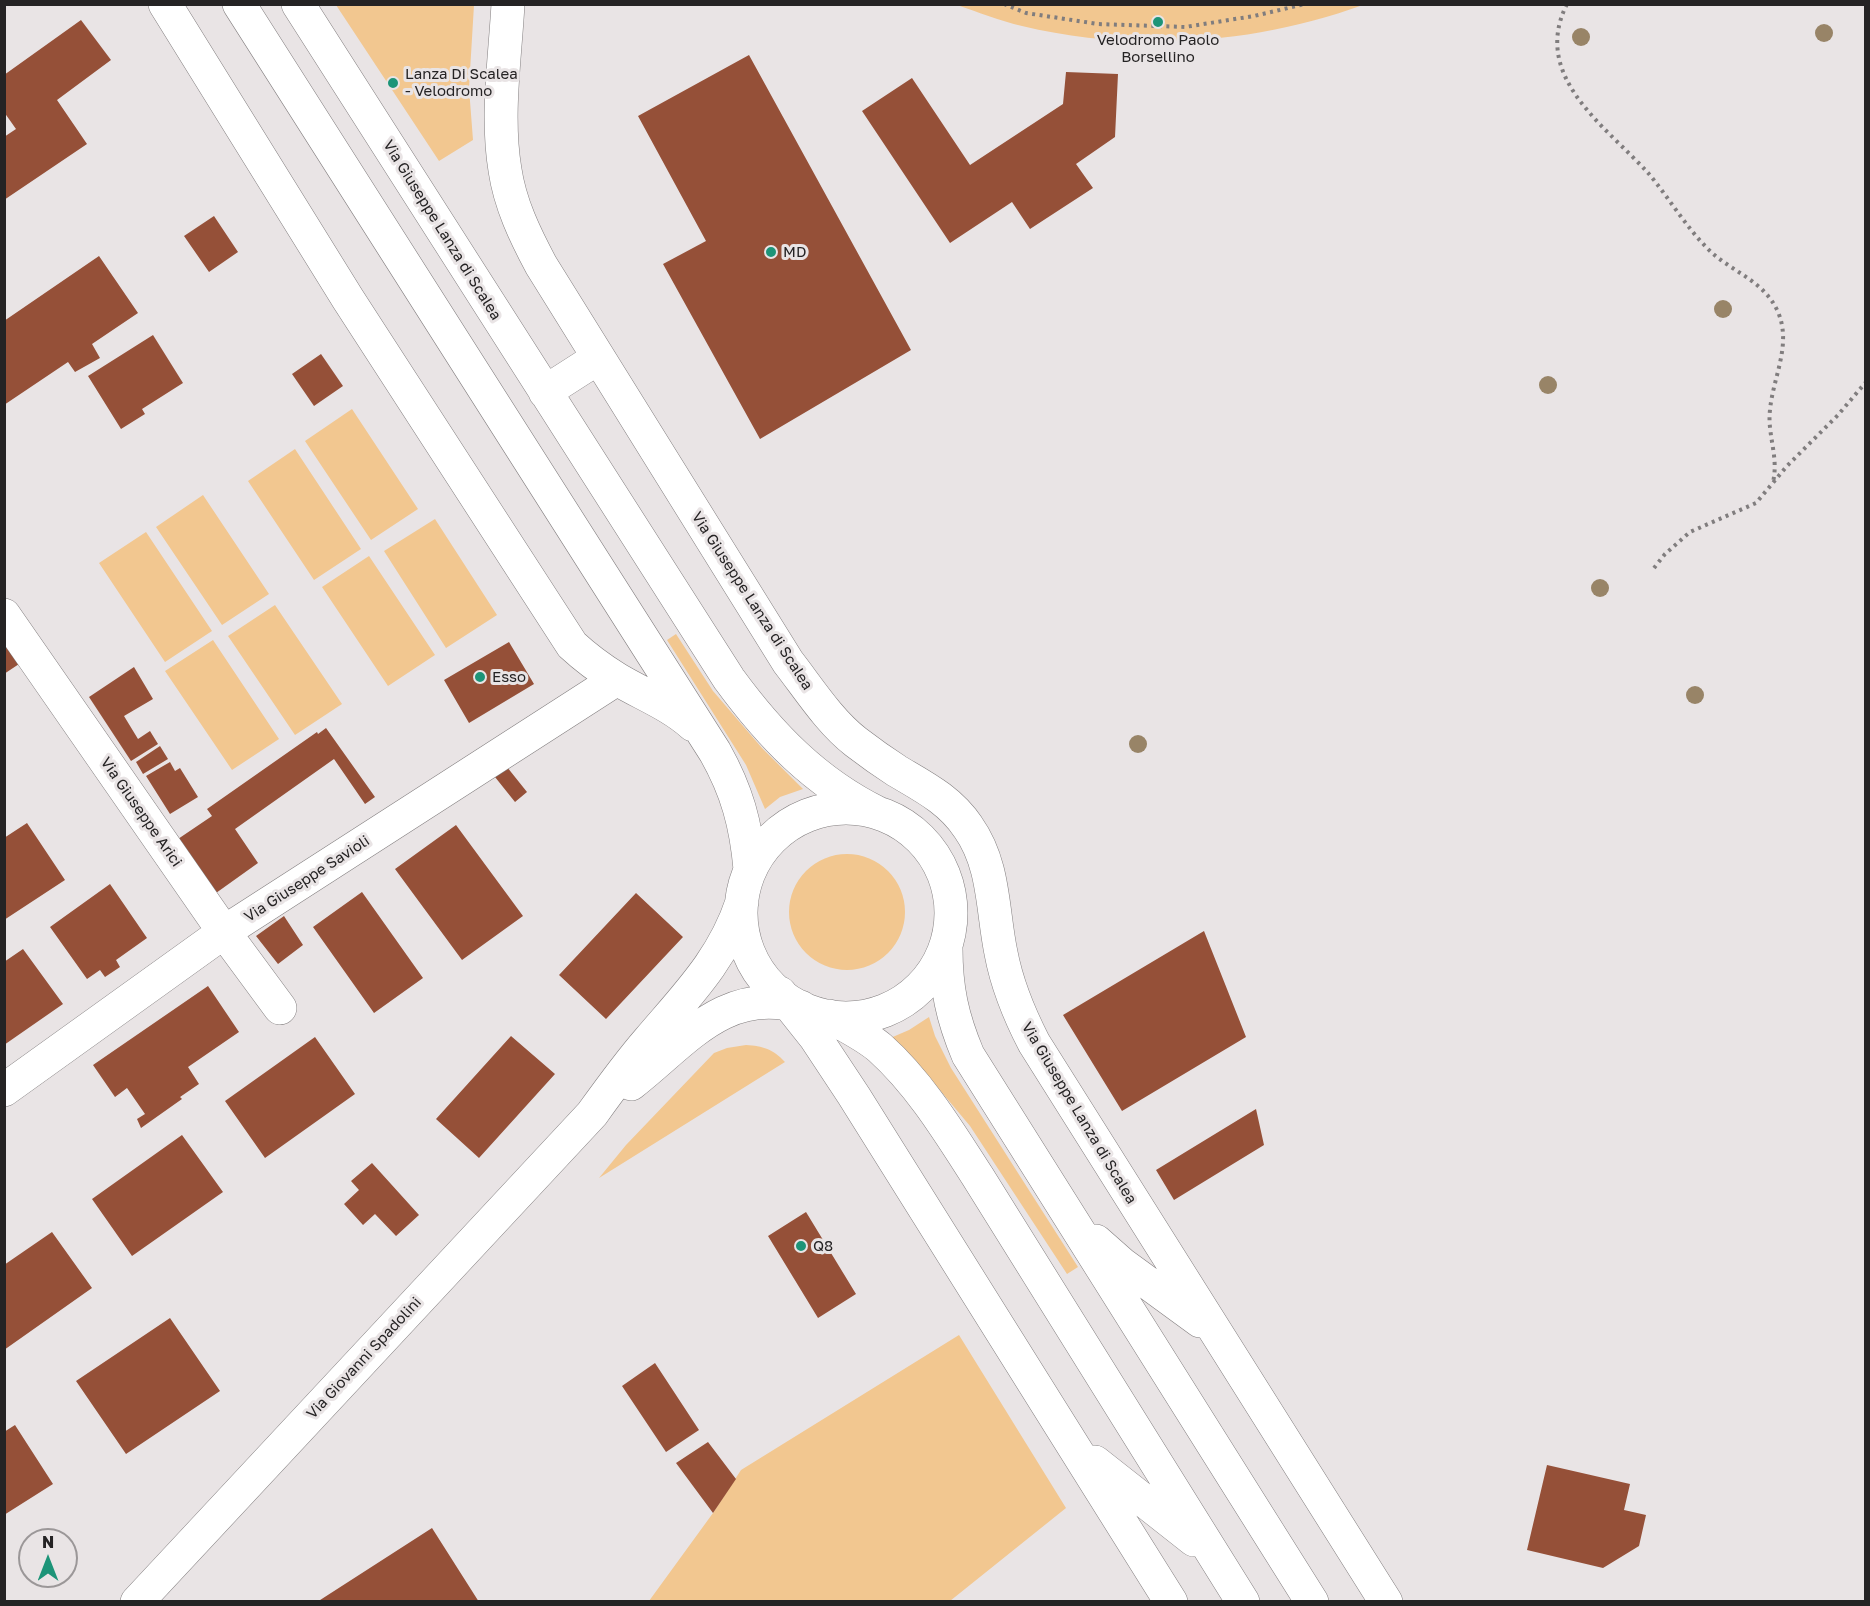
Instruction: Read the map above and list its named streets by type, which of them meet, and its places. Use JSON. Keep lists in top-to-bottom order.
{
  "streets": {
    "street": [
      "Via Giuseppe Lanza di Scalea",
      "Via Giuseppe Arici",
      "Via Giuseppe Savioli",
      "Via Giovanni Spadolini"
    ]
  },
  "crossings": [
    ["Via Giuseppe Lanza di Scalea", "Via Giovanni Spadolini"],
    ["Via Giuseppe Arici", "Via Giuseppe Savioli"]
  ],
  "places": [
    "Velodromo Paolo Borsellino",
    "Lanza Di Scalea - Velodromo",
    "MD",
    "Esso",
    "Q8"
  ],
  "north": "top"
}
